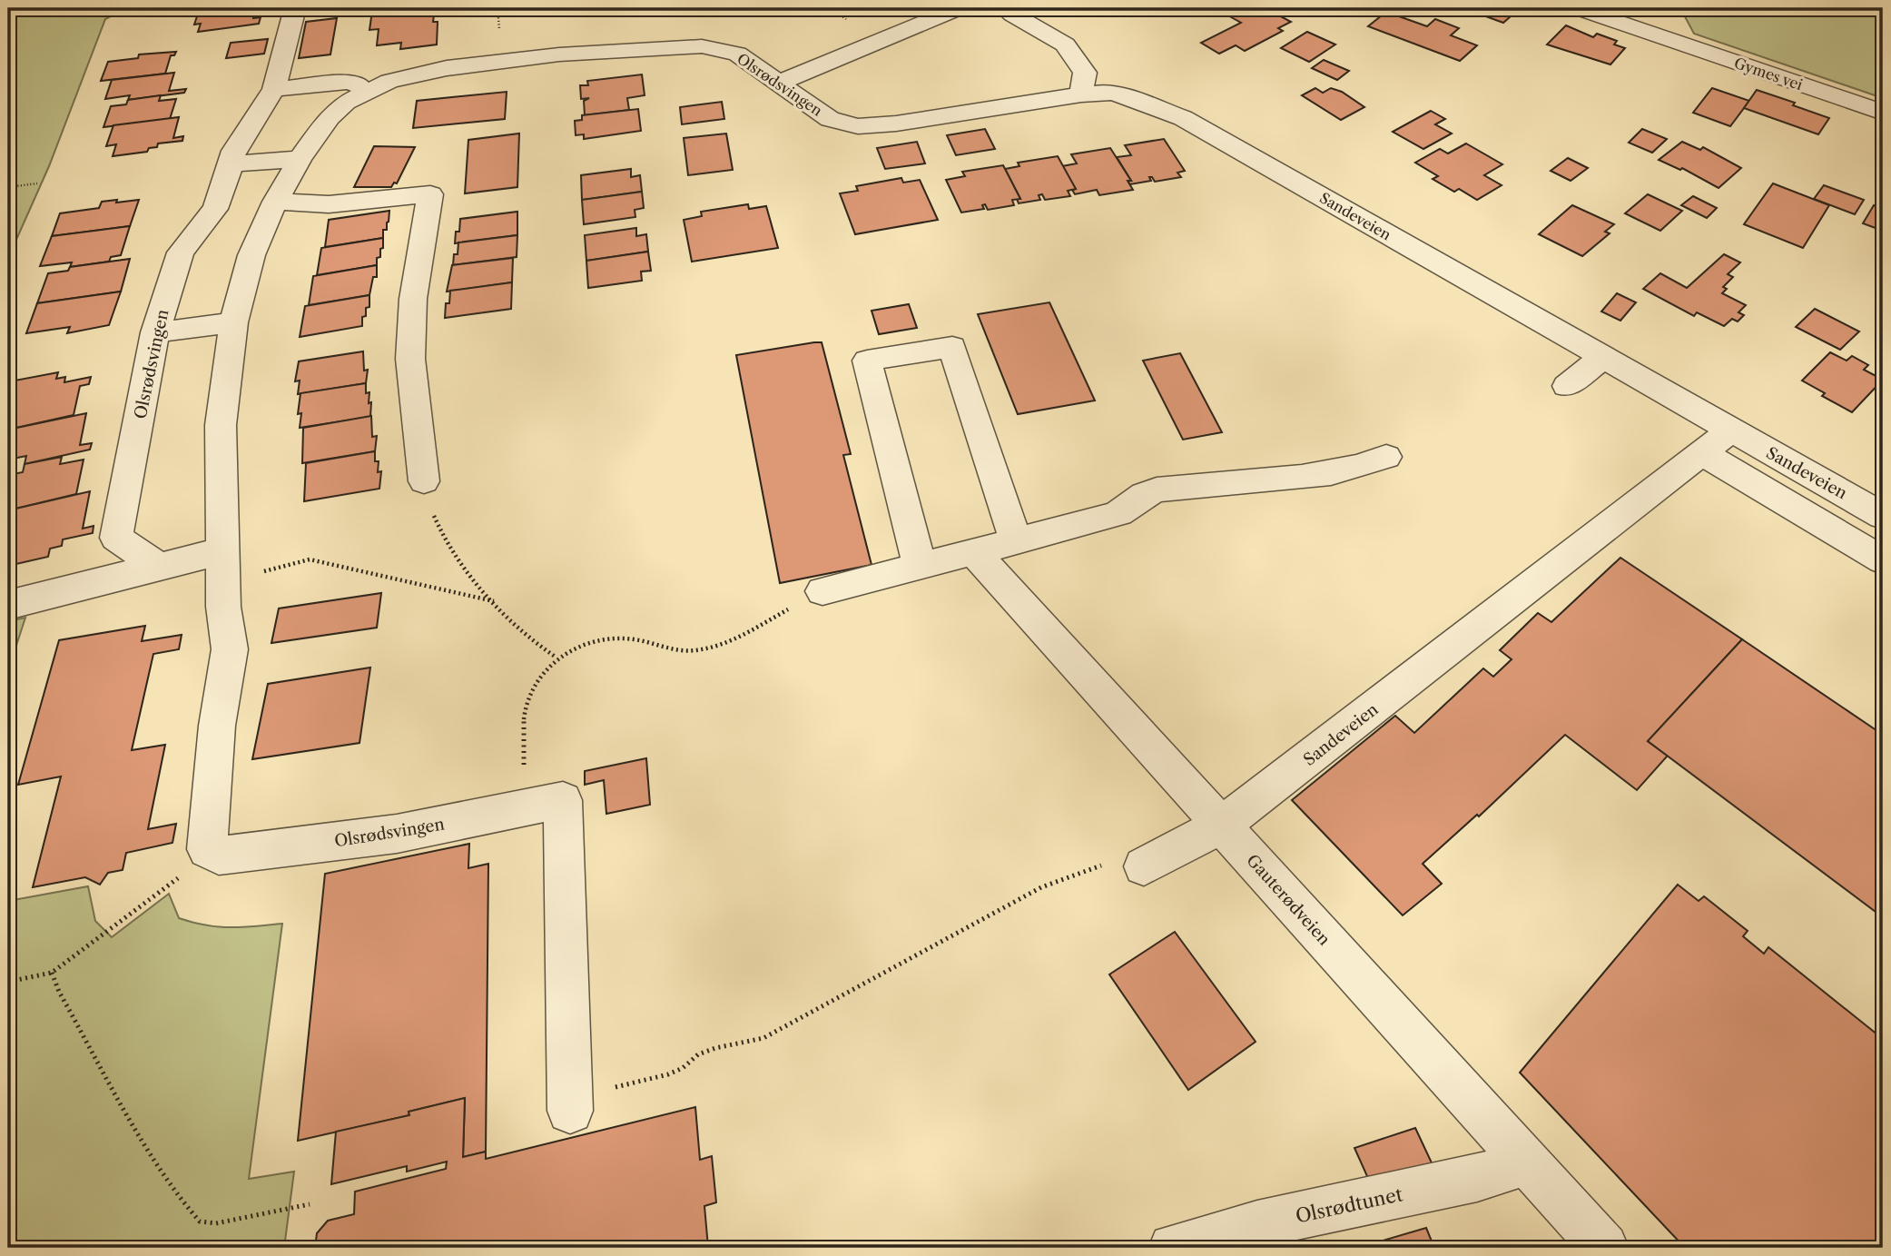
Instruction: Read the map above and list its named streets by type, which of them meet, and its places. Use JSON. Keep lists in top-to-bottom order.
{
  "streets": {
    "street": [
      "Gymes vei",
      "Olsrødsvingen",
      "Sandeveien",
      "Gauterødveien",
      "Olsrødtunet"
    ]
  },
  "crossings": [
    ["Olsrødsvingen", "Sandeveien"],
    ["Sandeveien", "Gauterødveien"],
    ["Gauterødveien", "Olsrødtunet"]
  ]
}
